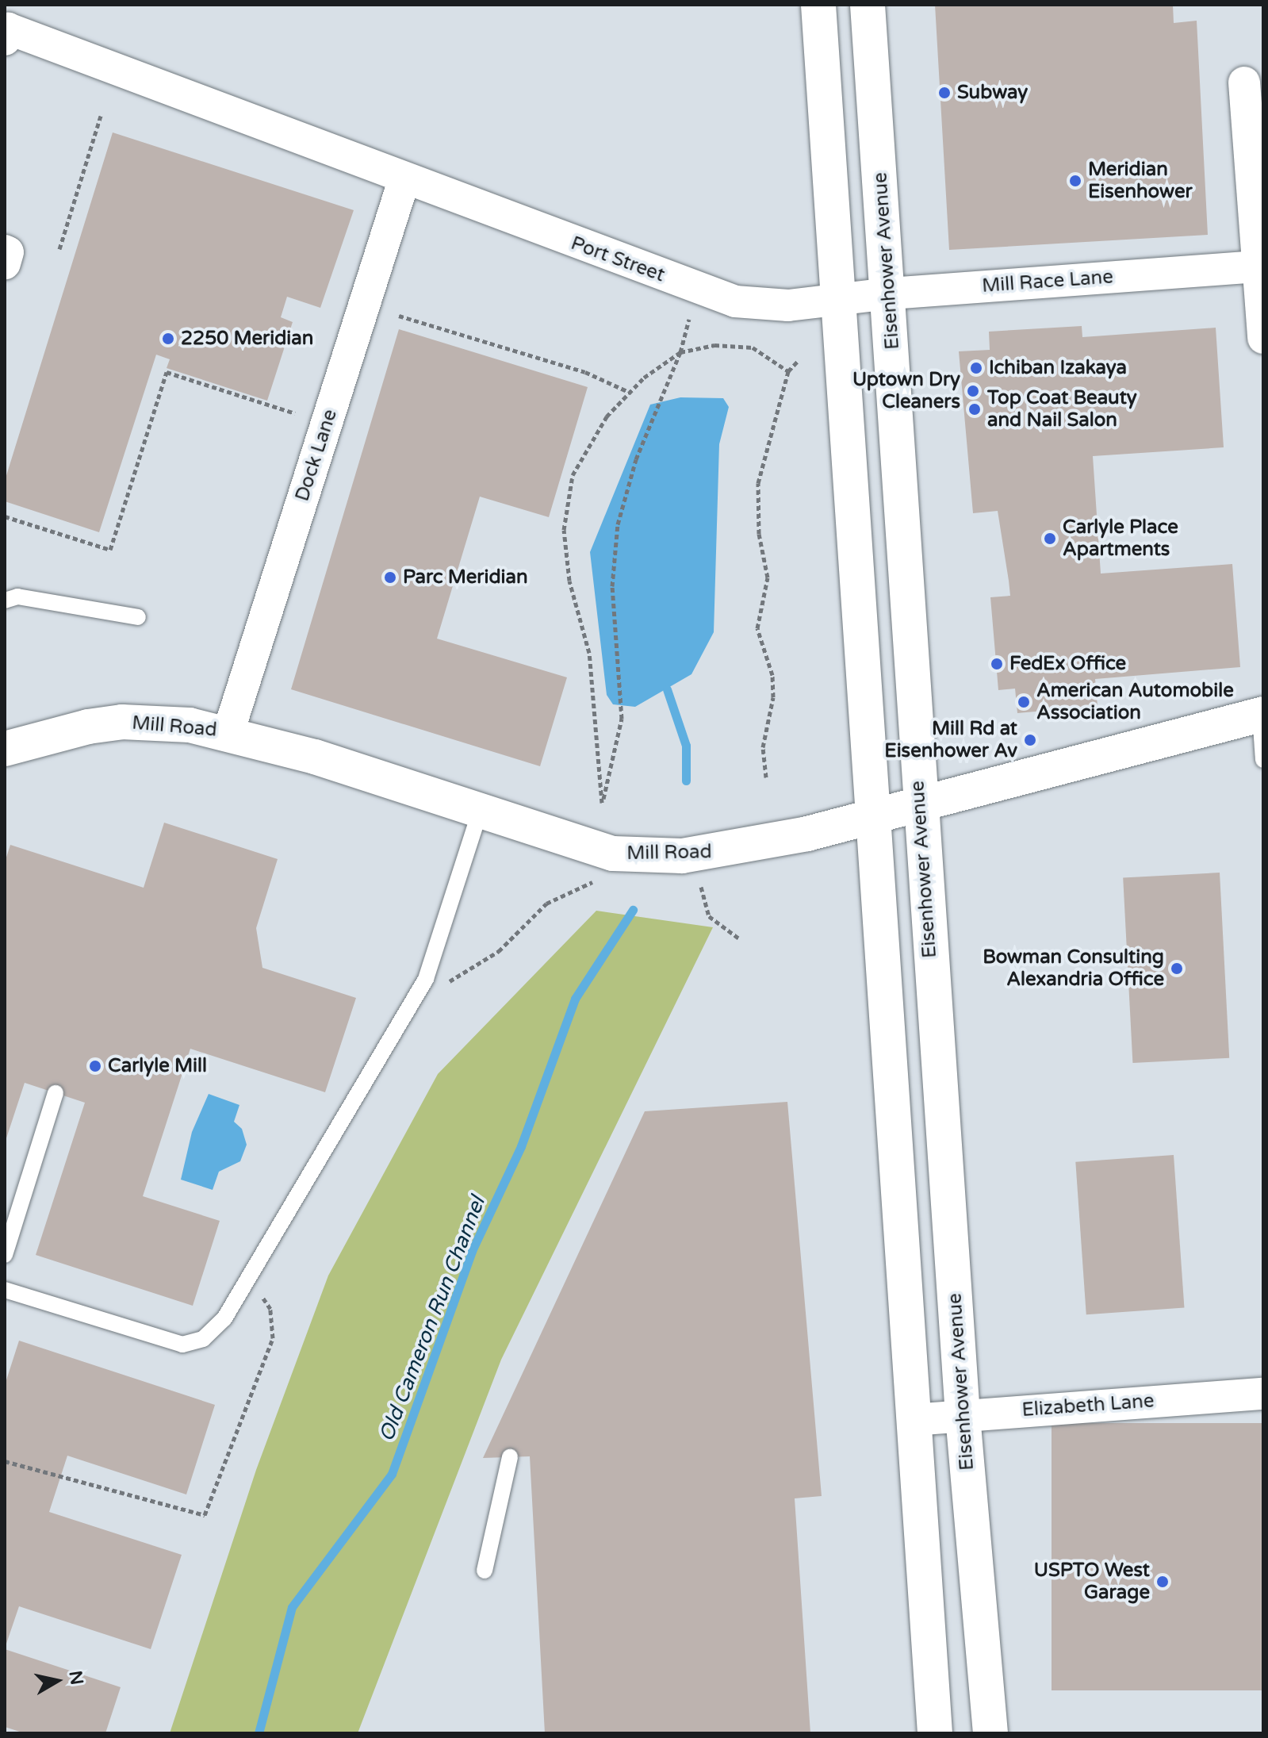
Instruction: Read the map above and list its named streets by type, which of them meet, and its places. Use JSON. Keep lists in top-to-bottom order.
{
  "streets": {
    "main road": ["Eisenhower Avenue", "Mill Road"],
    "street": [
      "Port Street",
      "Mill Race Lane",
      "Dock Lane",
      "Elizabeth Lane"
    ]
  },
  "crossings": [
    ["Port Street", "Mill Race Lane"],
    ["Port Street", "Dock Lane"],
    ["Eisenhower Avenue", "Mill Race Lane"],
    ["Eisenhower Avenue", "Mill Road"],
    ["Eisenhower Avenue", "Elizabeth Lane"],
    ["Dock Lane", "Mill Road"]
  ],
  "water": ["Old Cameron Run Channel"],
  "places": [
    "Subway",
    "Meridian Eisenhower",
    "2250 Meridian",
    "Ichiban Izakaya",
    "Uptown Dry Cleaners",
    "Top Coat Beauty and Nail Salon",
    "Carlyle Place Apartments",
    "Parc Meridian",
    "FedEx Office",
    "American Automobile Association",
    "Mill Rd at Eisenhower Av",
    "Bowman Consulting Alexandria Office",
    "Carlyle Mill",
    "USPTO West Garage"
  ],
  "north": "right"
}
